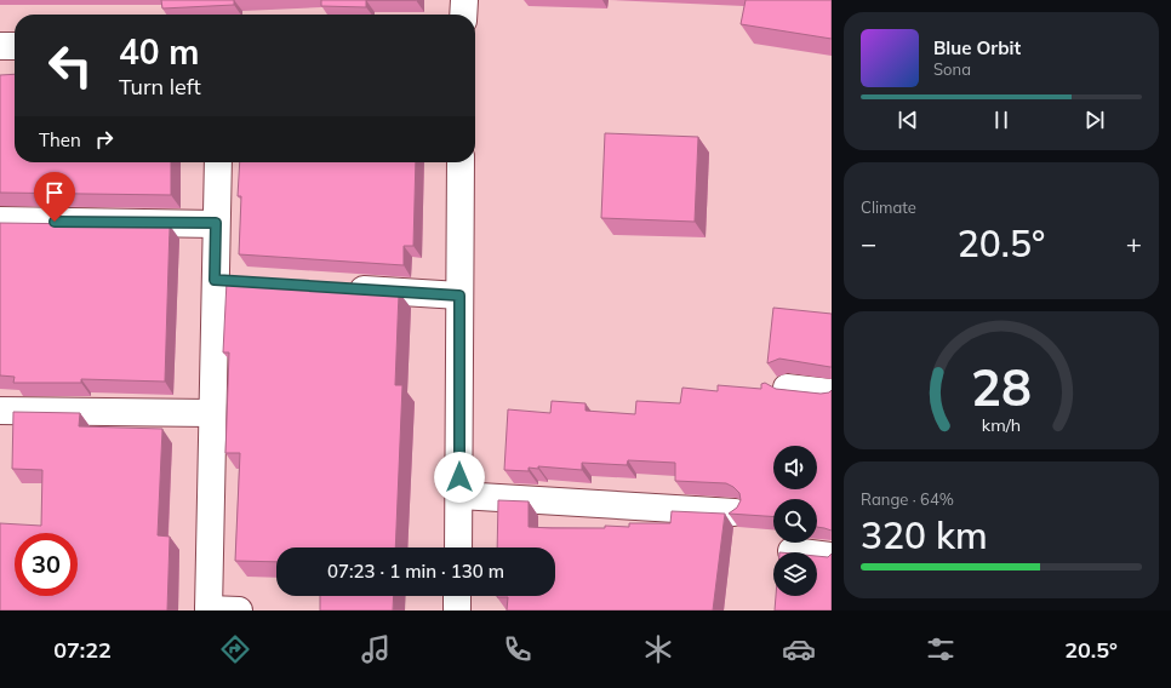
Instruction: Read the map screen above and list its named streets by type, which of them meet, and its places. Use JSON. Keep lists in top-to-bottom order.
{
  "page": {
    "turn": ["40 m", "Turn left"],
    "song": ["Blue Orbit", "Sona"],
    "then": "Then",
    "tile": [
      "Climate",
      ["Range · 64%", "320 km"]
    ],
    "heat": ["−", "20.5°", "+"],
    "limit": "30",
    "trip": "07:23 · 1 min · 130 m",
    "tabs": ["07:22", "20.5°"],
    "gauge": ["28", "km/h"]
  }
}
